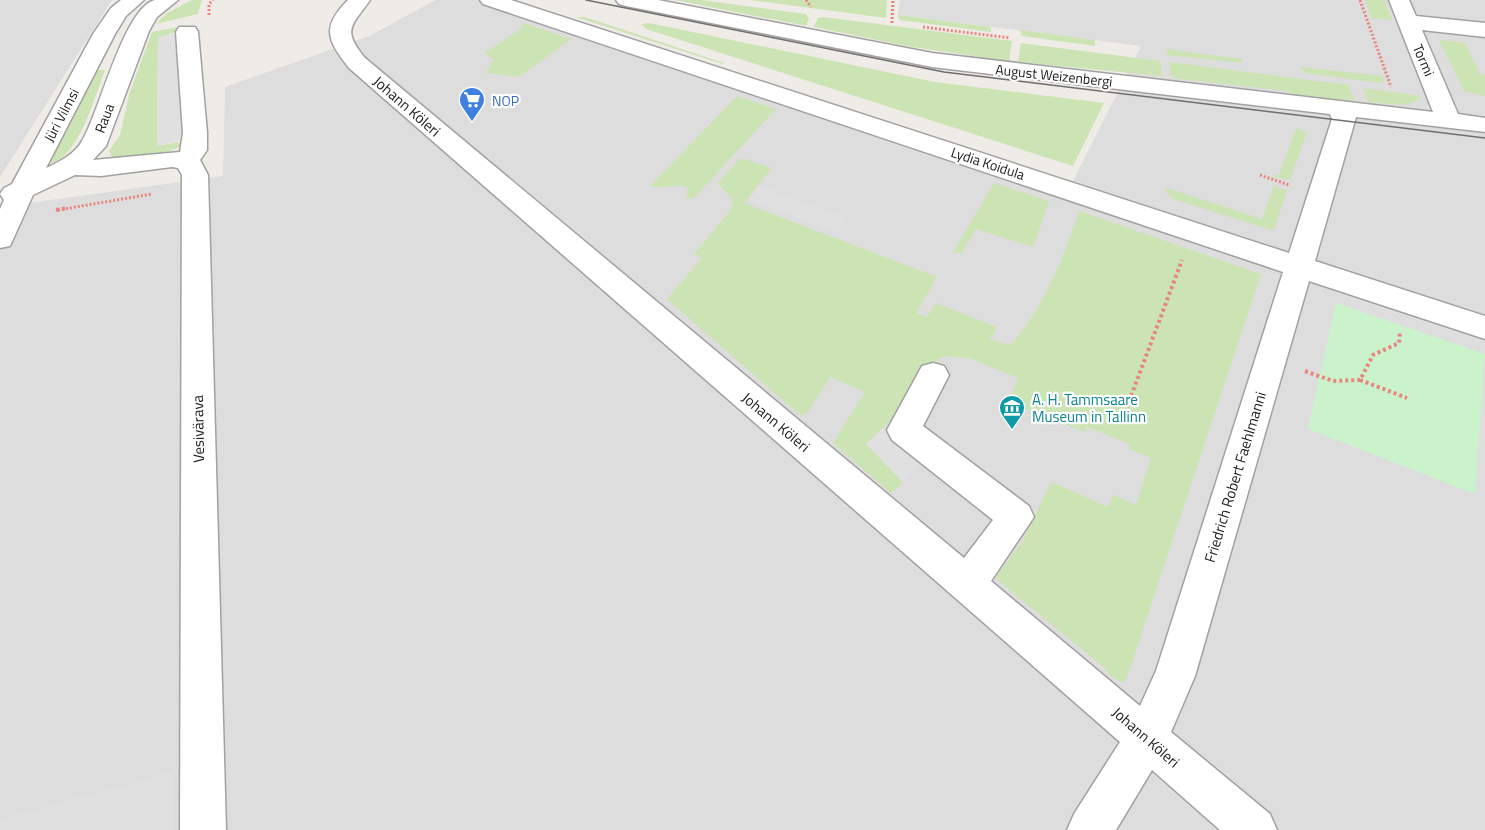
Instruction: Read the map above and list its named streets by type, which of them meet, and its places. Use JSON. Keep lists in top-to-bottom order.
{
  "streets": {
    "street": [
      "Tormi",
      "August Weizenbergi",
      "Johann Köleri",
      "Jüri Vilmsi",
      "Raua",
      "Lydia Koidula",
      "Vesivärava",
      "Friedrich Robert Faehlmanni"
    ]
  },
  "crossings": [
    ["Tormi", "August Weizenbergi"],
    ["August Weizenbergi", "Friedrich Robert Faehlmanni"],
    ["Johann Köleri", "Friedrich Robert Faehlmanni"],
    ["Jüri Vilmsi", "Raua"],
    ["Lydia Koidula", "Friedrich Robert Faehlmanni"]
  ],
  "places": {
    "supermarket": ["NOP"],
    "museum": ["A. H. Tammsaare Museum in Tallinn"]
  }
}
